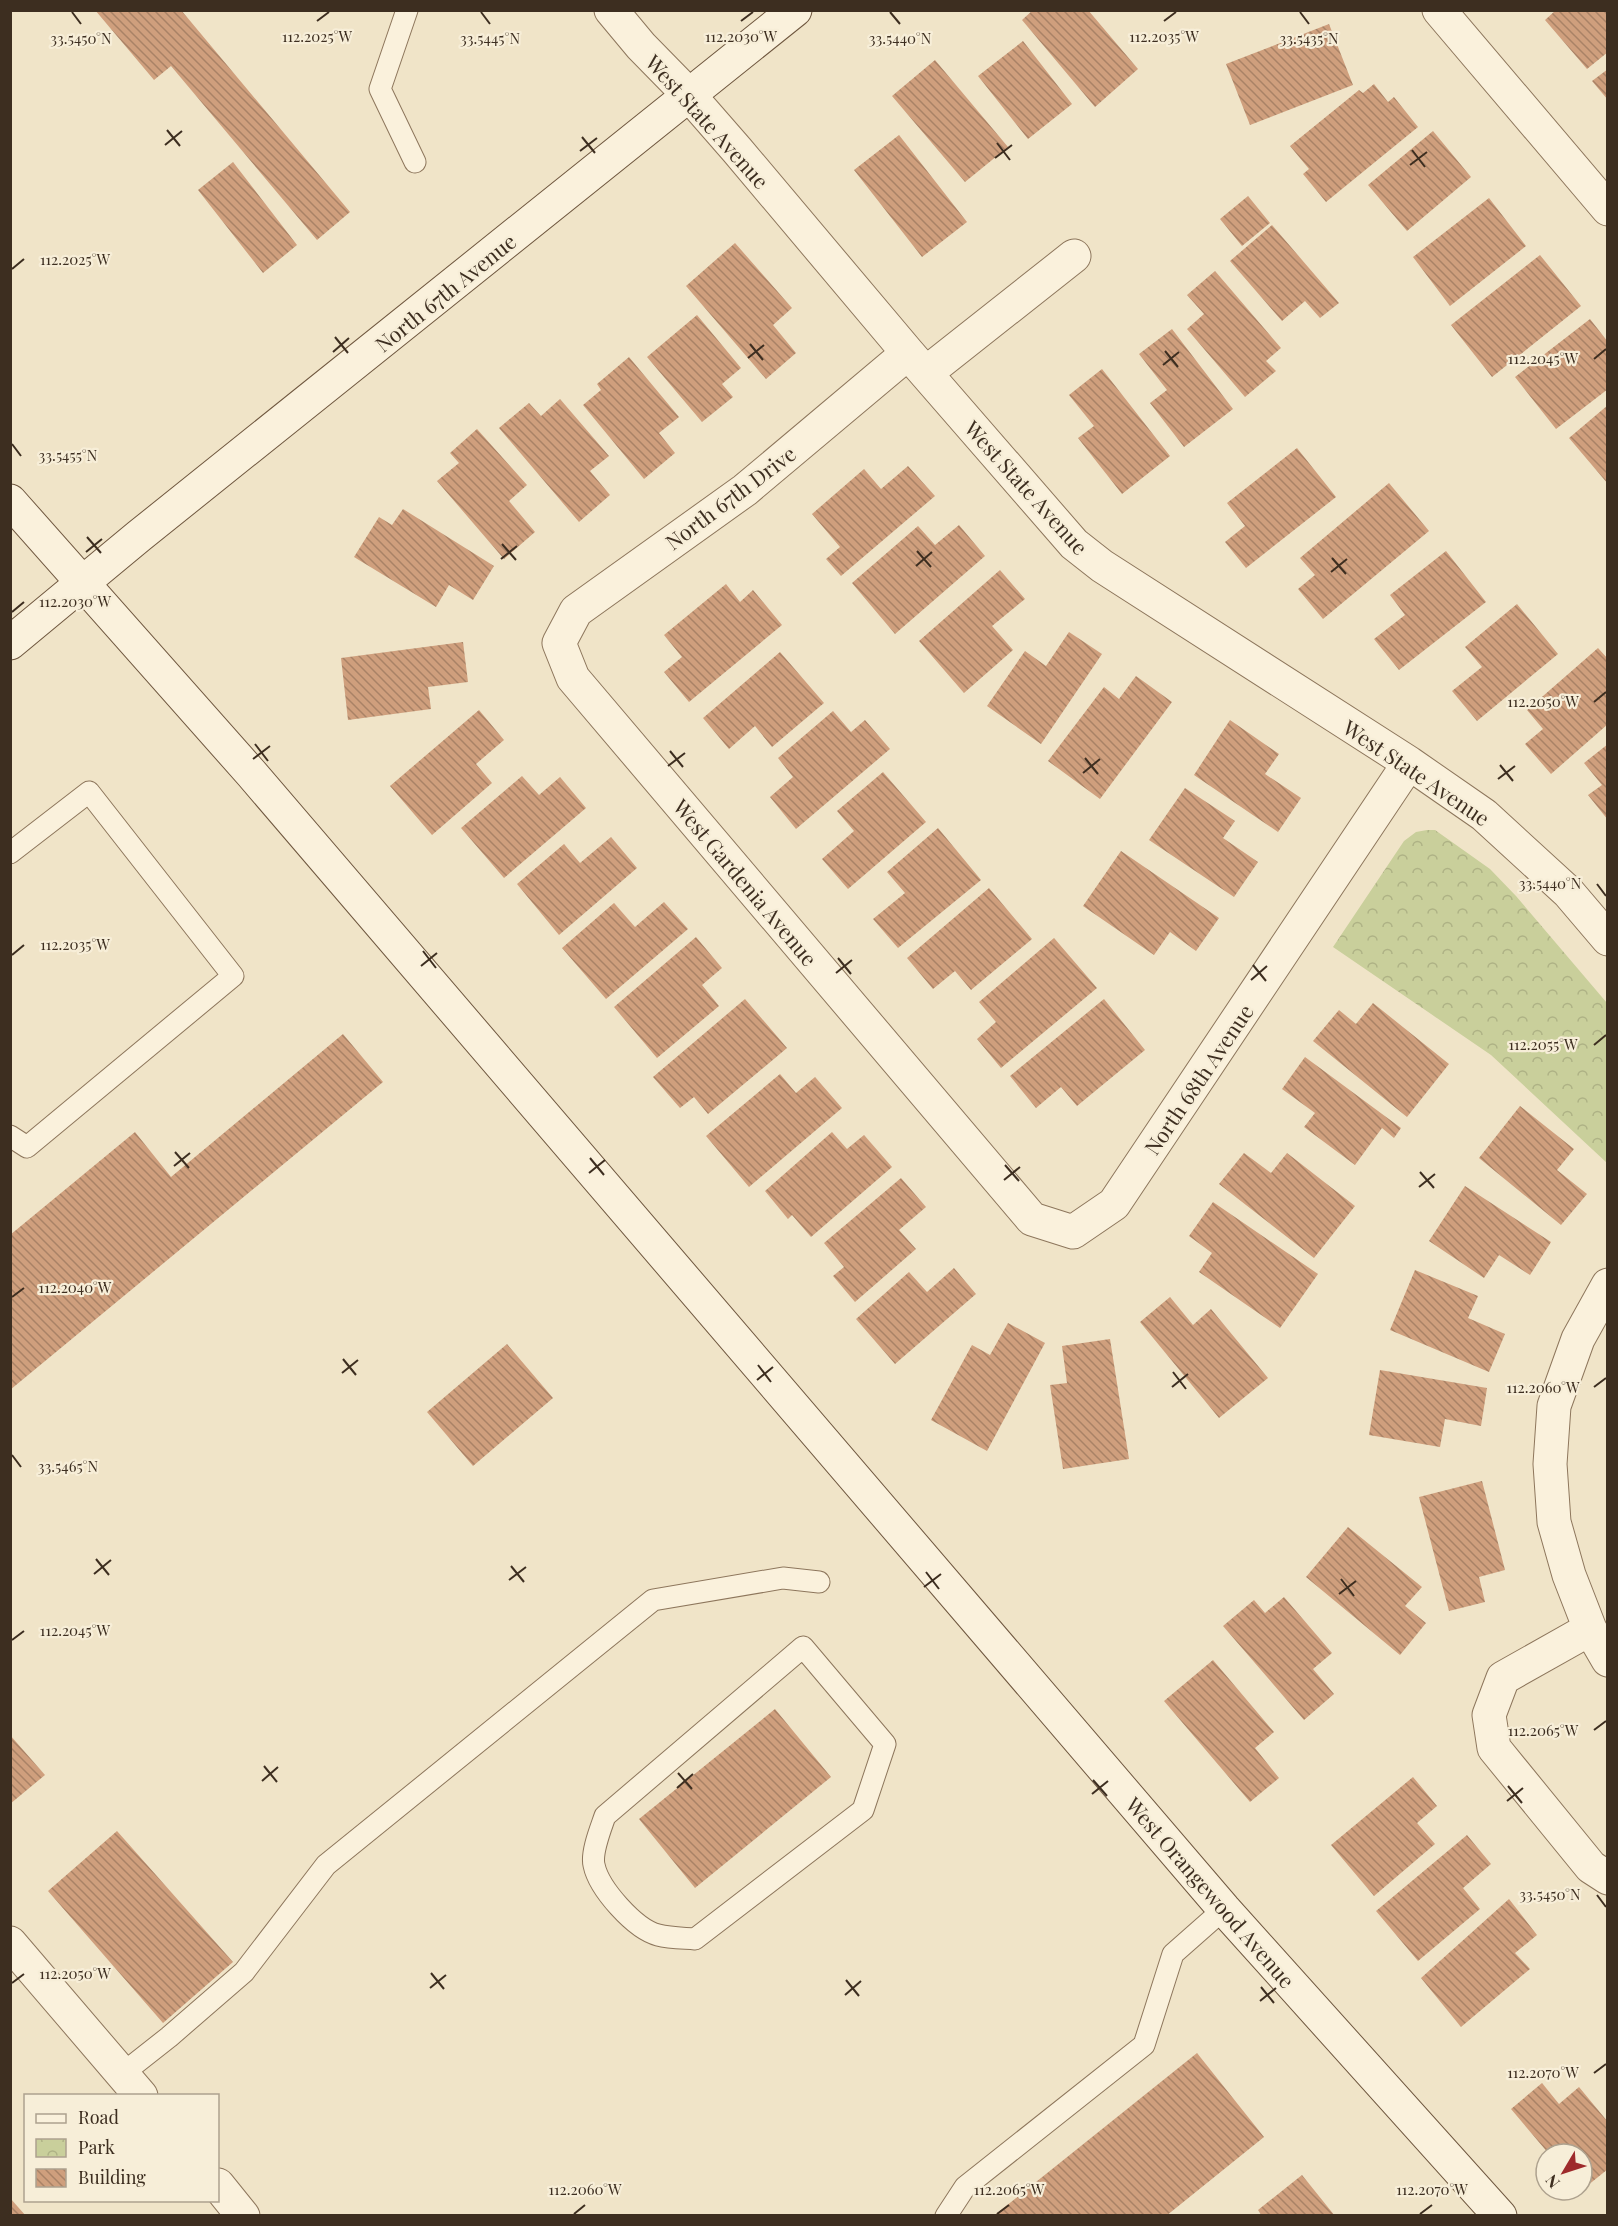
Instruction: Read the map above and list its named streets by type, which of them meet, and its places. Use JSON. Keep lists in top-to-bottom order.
{
  "streets": {
    "street": [
      "West State Avenue",
      "North 67th Avenue",
      "North 67th Drive",
      "West Gardenia Avenue",
      "North 68th Avenue",
      "West Orangewood Avenue"
    ]
  },
  "crossings": [
    ["West State Avenue", "North 67th Avenue"],
    ["West State Avenue", "North 67th Drive"],
    ["West State Avenue", "North 68th Avenue"],
    ["North 67th Avenue", "West Orangewood Avenue"],
    ["North 67th Drive", "West Gardenia Avenue"],
    ["West Gardenia Avenue", "North 68th Avenue"]
  ],
  "legend": ["Road", "Park", "Building"],
  "north": "bottom left",
  "coordinates": [
    "112.2025°W",
    "112.2030°W",
    "112.2035°W",
    "33.5450°N",
    "33.5445°N",
    "33.5440°N",
    "33.5435°N",
    "112.2045°W",
    "33.5455°N",
    "112.2050°W",
    "112.2055°W",
    "112.2040°W",
    "112.2060°W",
    "33.5465°N",
    "112.2065°W",
    "112.2070°W"
  ]
}
